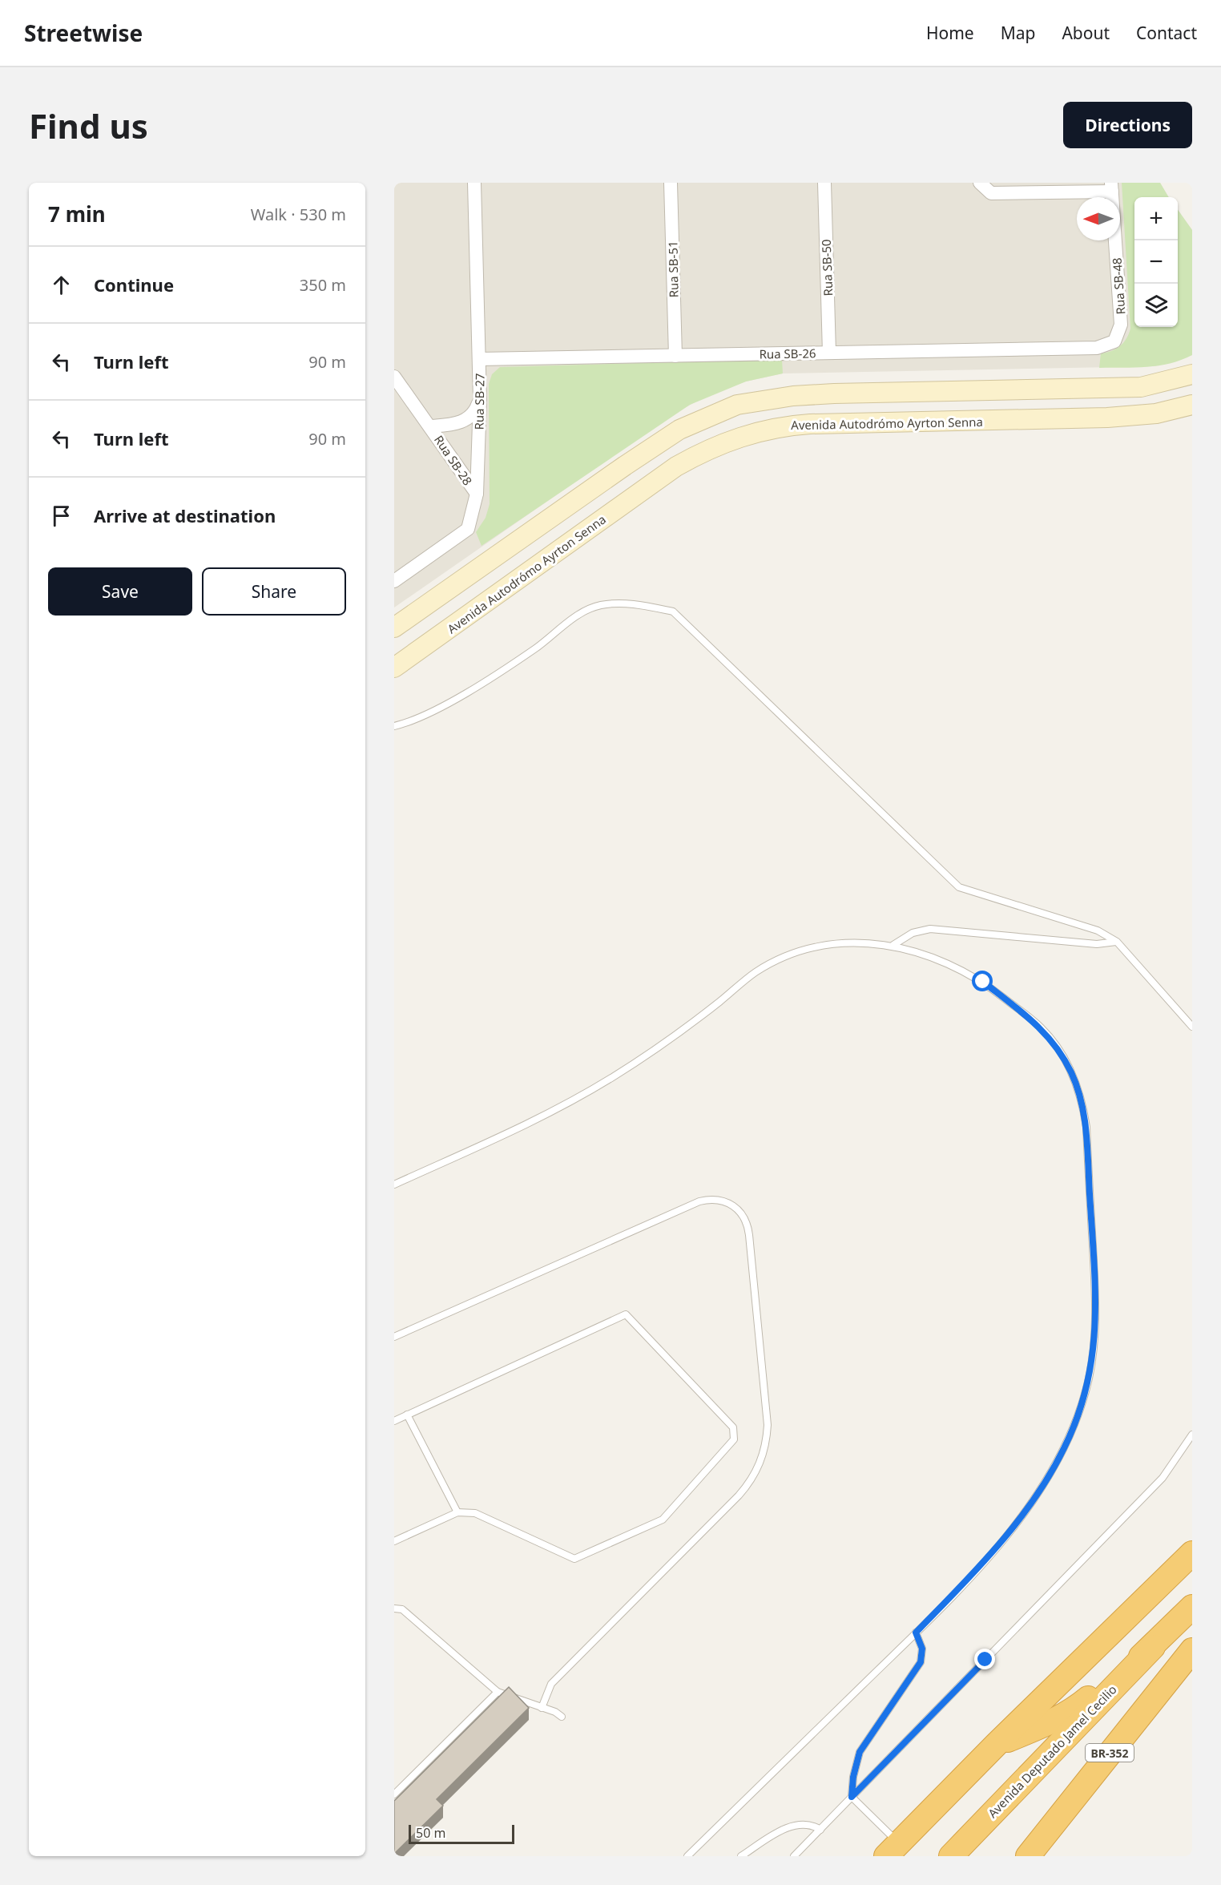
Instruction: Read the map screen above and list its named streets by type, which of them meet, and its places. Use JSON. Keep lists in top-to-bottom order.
{
  "streets": {
    "highway": ["Avenida Deputado Jamel Cecilio", "BR-352"],
    "street": [
      "Rua SB-50",
      "Rua SB-51",
      "Rua SB-48",
      "Rua SB-26",
      "Rua SB-27",
      "Avenida Autodrómo Ayrton Senna",
      "Rua SB-28"
    ]
  },
  "crossings": [
    ["Rua SB-50", "Rua SB-26"],
    ["Rua SB-51", "Rua SB-26"],
    ["Rua SB-48", "Rua SB-26"],
    ["Rua SB-26", "Rua SB-27"],
    ["Rua SB-27", "Rua SB-28"]
  ],
  "scale_bar": "50 m",
  "north": "left",
  "page": {
    "header": "Streetwise",
    "nav": [
      "Home",
      "Map",
      "About",
      "Contact"
    ],
    "buttons": [
      "Directions",
      ["Save", "Share"]
    ],
    "title": "Find us",
    "heading": ["7 min", "Walk · 530 m"],
    "map_buttons": ["+", "−"],
    "list": [
      ["Continue", "350 m"],
      ["Turn left", "90 m"],
      ["Turn left", "90 m"],
      "Arrive at destination"
    ],
    "scale": "50 m"
  }
}
